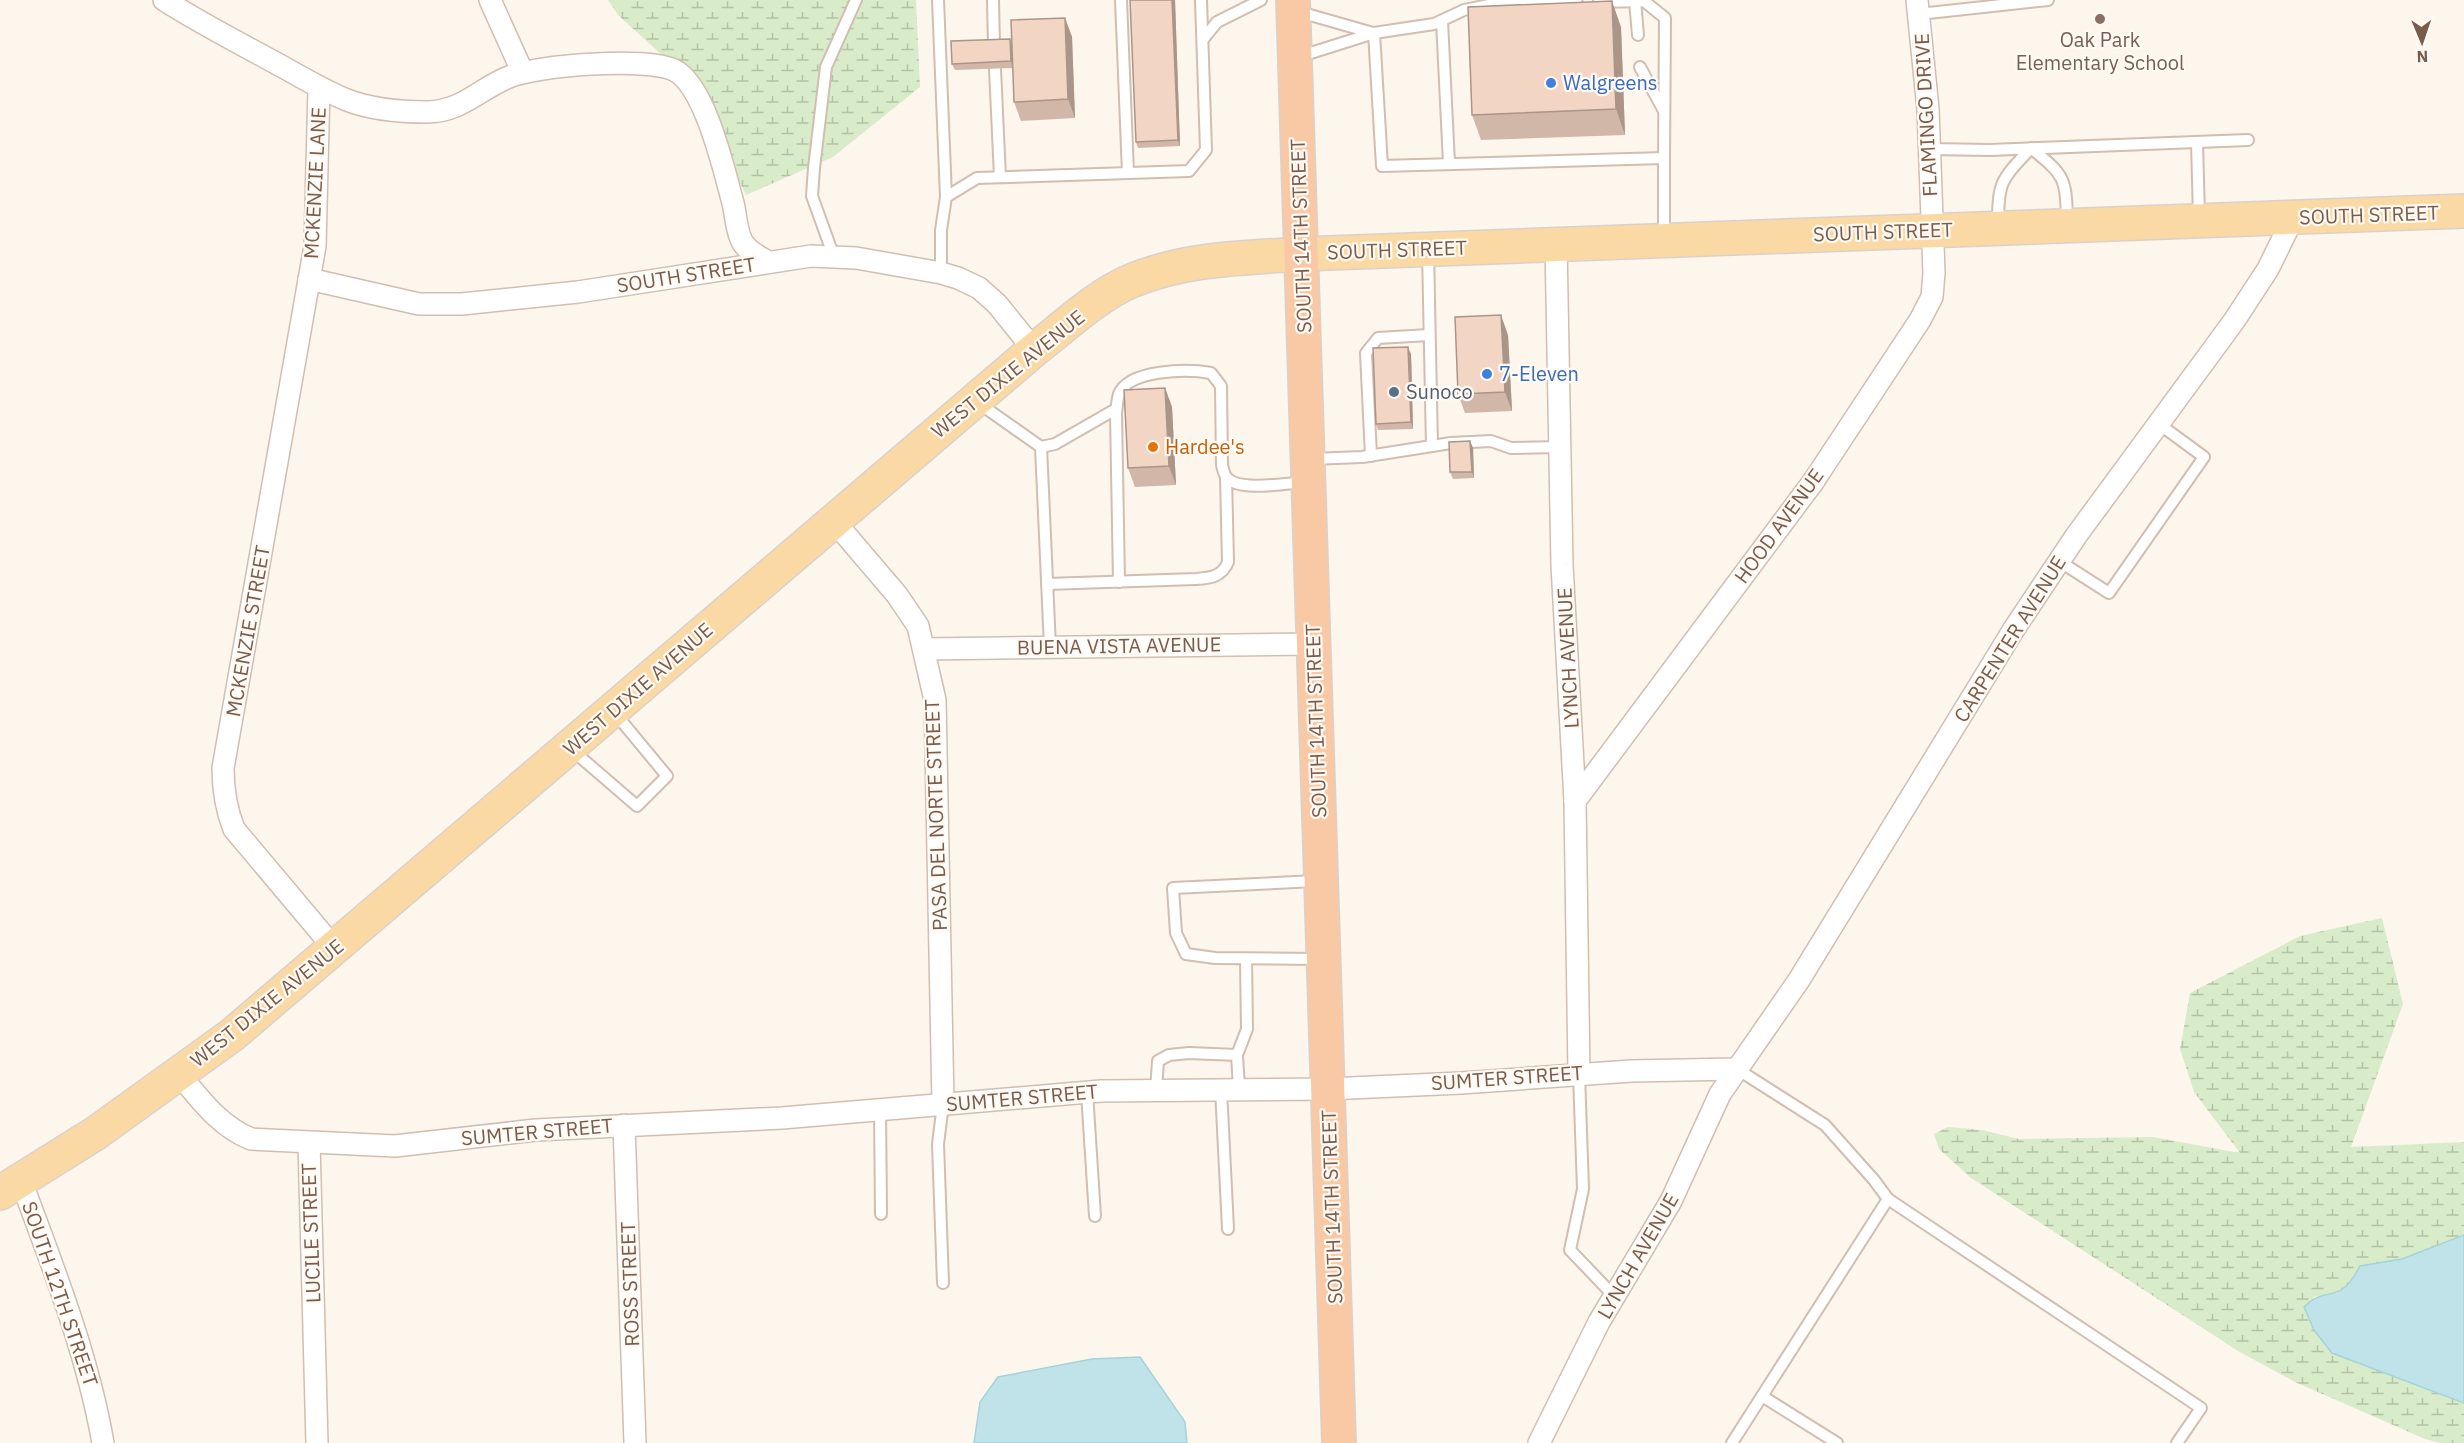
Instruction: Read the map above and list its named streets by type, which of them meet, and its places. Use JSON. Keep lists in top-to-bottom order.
{
  "streets": {
    "highway": ["SOUTH 14TH STREET"],
    "main road": ["SOUTH STREET", "WEST DIXIE AVENUE"],
    "street": [
      "FLAMINGO DRIVE",
      "MCKENZIE LANE",
      "HOOD AVENUE",
      "MCKENZIE STREET",
      "CARPENTER AVENUE",
      "BUENA VISTA AVENUE",
      "LYNCH AVENUE",
      "PASA DEL NORTE STREET",
      "SUMTER STREET",
      "LUCILE STREET",
      "ROSS STREET",
      "SOUTH 12TH STREET"
    ]
  },
  "crossings": [
    ["FLAMINGO DRIVE", "SOUTH STREET"],
    ["FLAMINGO DRIVE", "HOOD AVENUE"],
    ["MCKENZIE LANE", "SOUTH STREET"],
    ["MCKENZIE LANE", "MCKENZIE STREET"],
    ["SOUTH STREET", "SOUTH 14TH STREET"],
    ["SOUTH STREET", "WEST DIXIE AVENUE"],
    ["SOUTH STREET", "HOOD AVENUE"],
    ["SOUTH STREET", "MCKENZIE STREET"],
    ["SOUTH STREET", "CARPENTER AVENUE"],
    ["SOUTH STREET", "LYNCH AVENUE"],
    ["SOUTH 14TH STREET", "WEST DIXIE AVENUE"],
    ["SOUTH 14TH STREET", "BUENA VISTA AVENUE"],
    ["SOUTH 14TH STREET", "SUMTER STREET"],
    ["WEST DIXIE AVENUE", "MCKENZIE STREET"],
    ["WEST DIXIE AVENUE", "PASA DEL NORTE STREET"],
    ["WEST DIXIE AVENUE", "LUCILE STREET"],
    ["WEST DIXIE AVENUE", "SOUTH 12TH STREET"],
    ["HOOD AVENUE", "LYNCH AVENUE"],
    ["CARPENTER AVENUE", "LYNCH AVENUE"],
    ["CARPENTER AVENUE", "SUMTER STREET"],
    ["BUENA VISTA AVENUE", "PASA DEL NORTE STREET"],
    ["LYNCH AVENUE", "SUMTER STREET"],
    ["PASA DEL NORTE STREET", "SUMTER STREET"],
    ["SUMTER STREET", "LUCILE STREET"],
    ["SUMTER STREET", "ROSS STREET"]
  ],
  "places": [
    "Oak Park Elementary School",
    "Walgreens",
    "7-Eleven",
    "Sunoco",
    "Hardee's"
  ],
  "north": "bottom"
}
